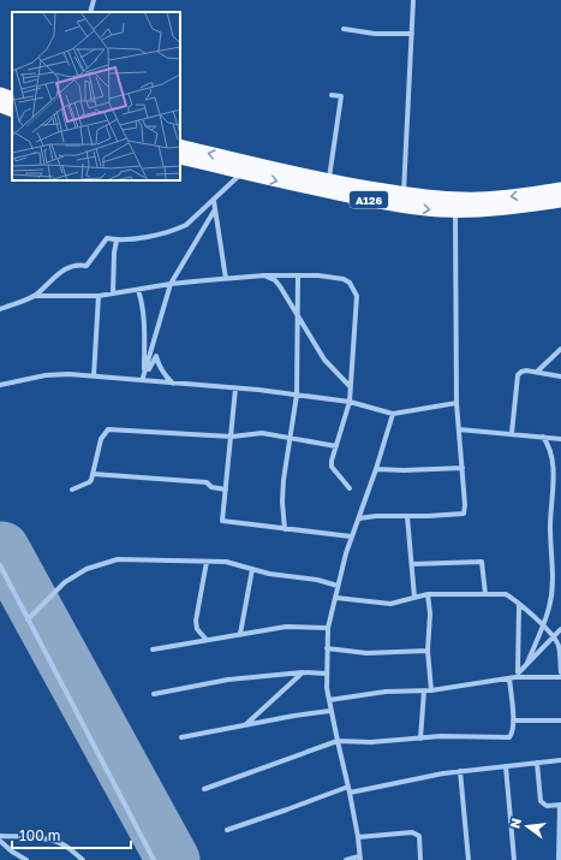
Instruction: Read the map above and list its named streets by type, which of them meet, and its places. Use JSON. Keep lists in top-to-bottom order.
{
  "streets": {
    "highway": ["A126"]
  },
  "scale_bar": "100 m",
  "north": "left"
}
